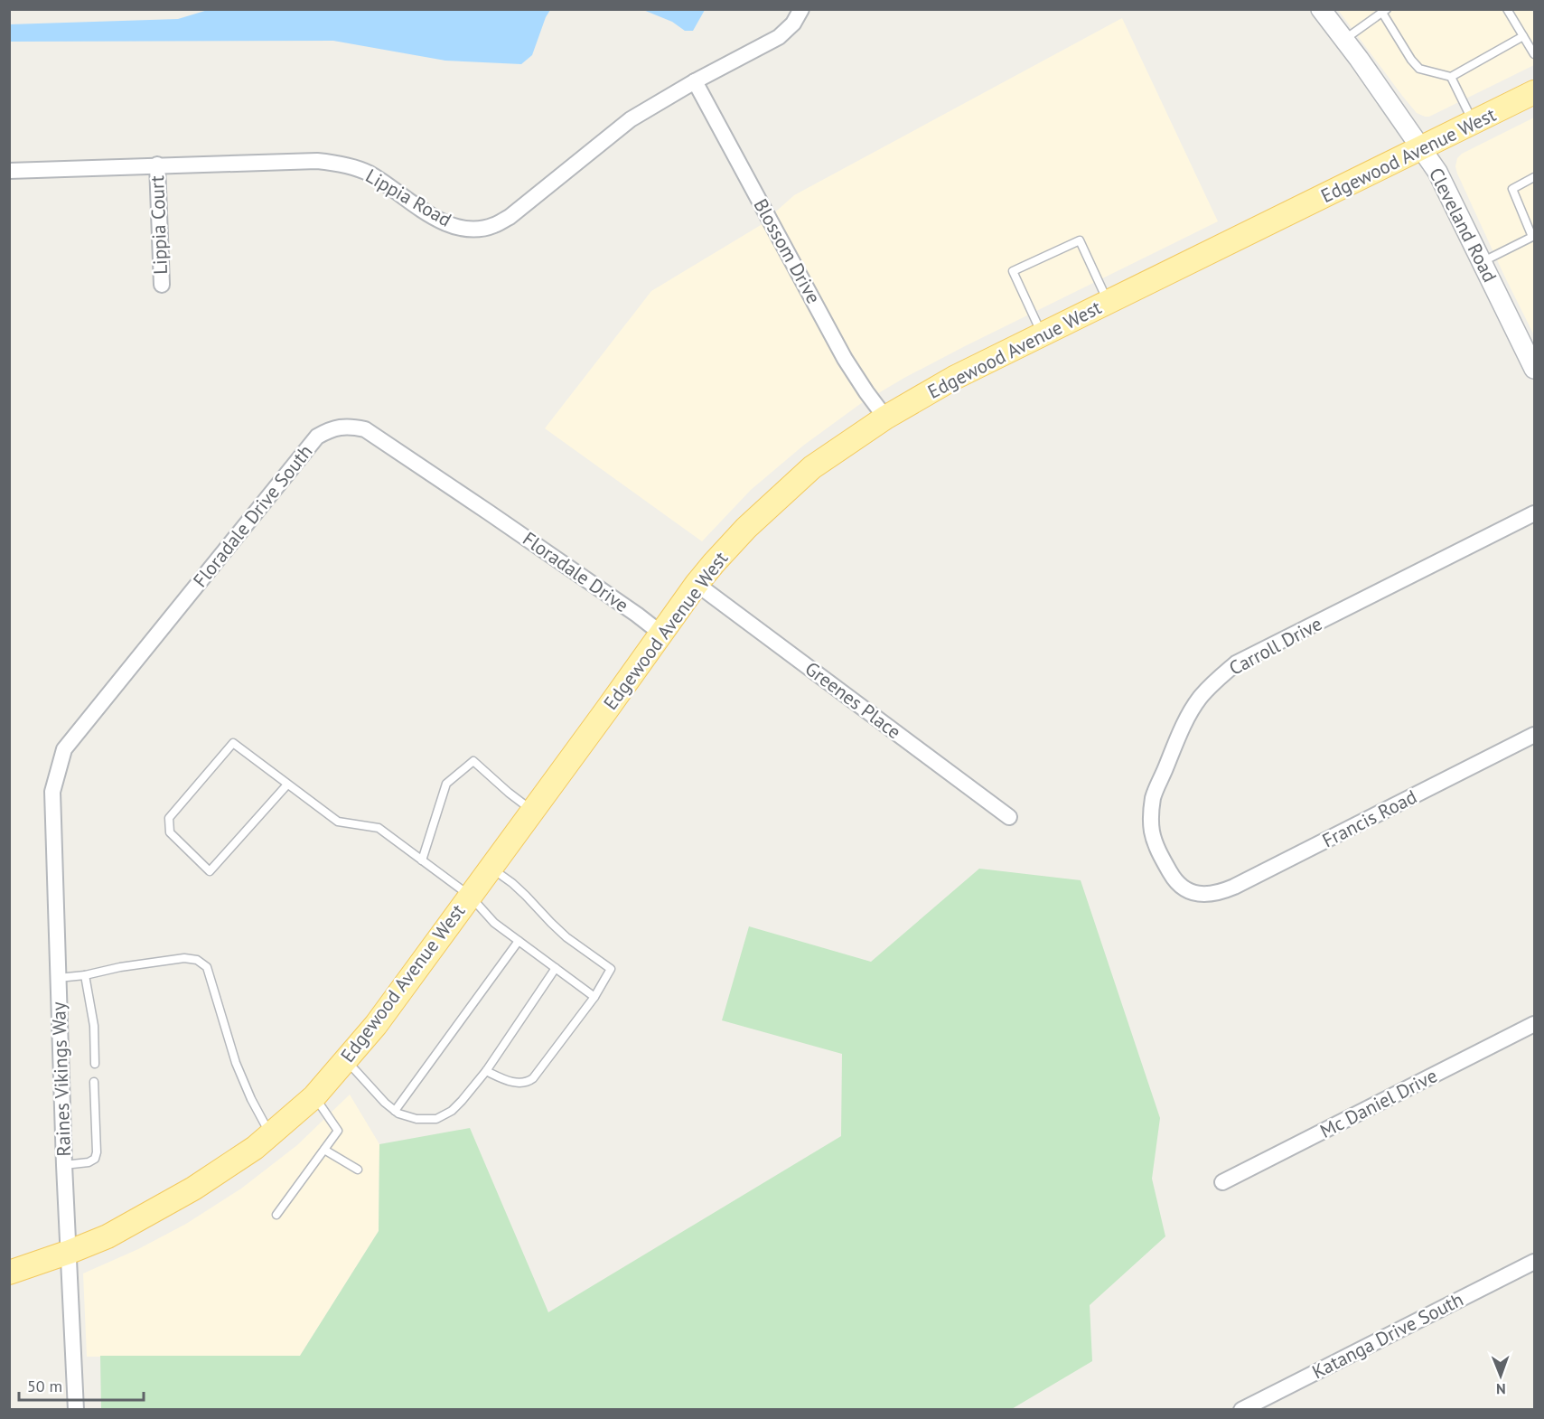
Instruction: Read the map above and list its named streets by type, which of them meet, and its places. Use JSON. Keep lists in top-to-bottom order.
{
  "streets": {
    "main road": ["Edgewood Avenue West"],
    "street": [
      "Lippia Road",
      "Lippia Court",
      "Cleveland Road",
      "Blossom Drive",
      "Floradale Drive South",
      "Floradale Drive",
      "Carroll Drive",
      "Greenes Place",
      "Francis Road",
      "Raines Vikings Way",
      "Mc Daniel Drive",
      "Katanga Drive South"
    ]
  },
  "crossings": [
    ["Edgewood Avenue West", "Cleveland Road"],
    ["Edgewood Avenue West", "Blossom Drive"],
    ["Edgewood Avenue West", "Floradale Drive"],
    ["Edgewood Avenue West", "Greenes Place"],
    ["Edgewood Avenue West", "Raines Vikings Way"],
    ["Lippia Road", "Lippia Court"],
    ["Lippia Road", "Blossom Drive"],
    ["Floradale Drive South", "Floradale Drive"],
    ["Floradale Drive South", "Raines Vikings Way"],
    ["Carroll Drive", "Francis Road"]
  ],
  "scale_bar": "50 m",
  "north": "bottom"
}
